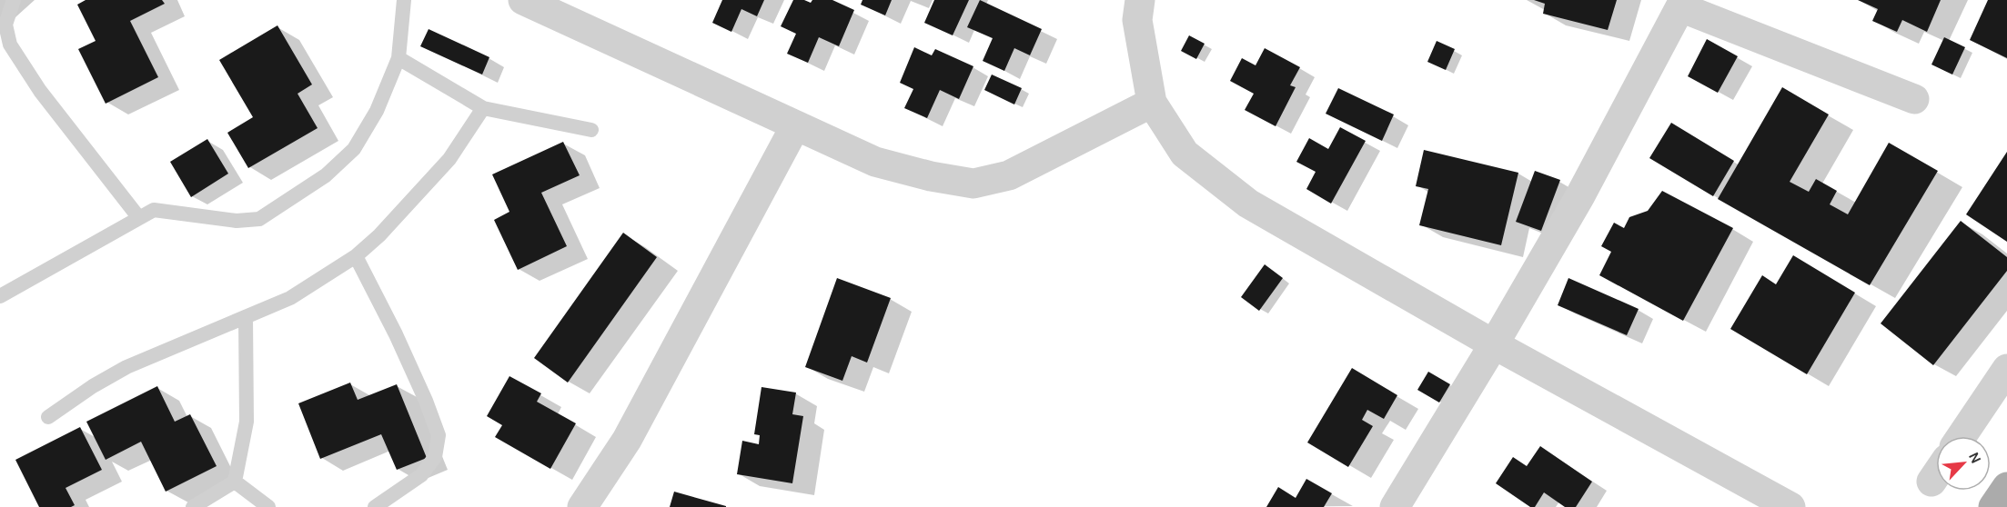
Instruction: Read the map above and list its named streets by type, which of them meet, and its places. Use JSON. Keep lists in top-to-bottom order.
{
  "north": "top right"
}
